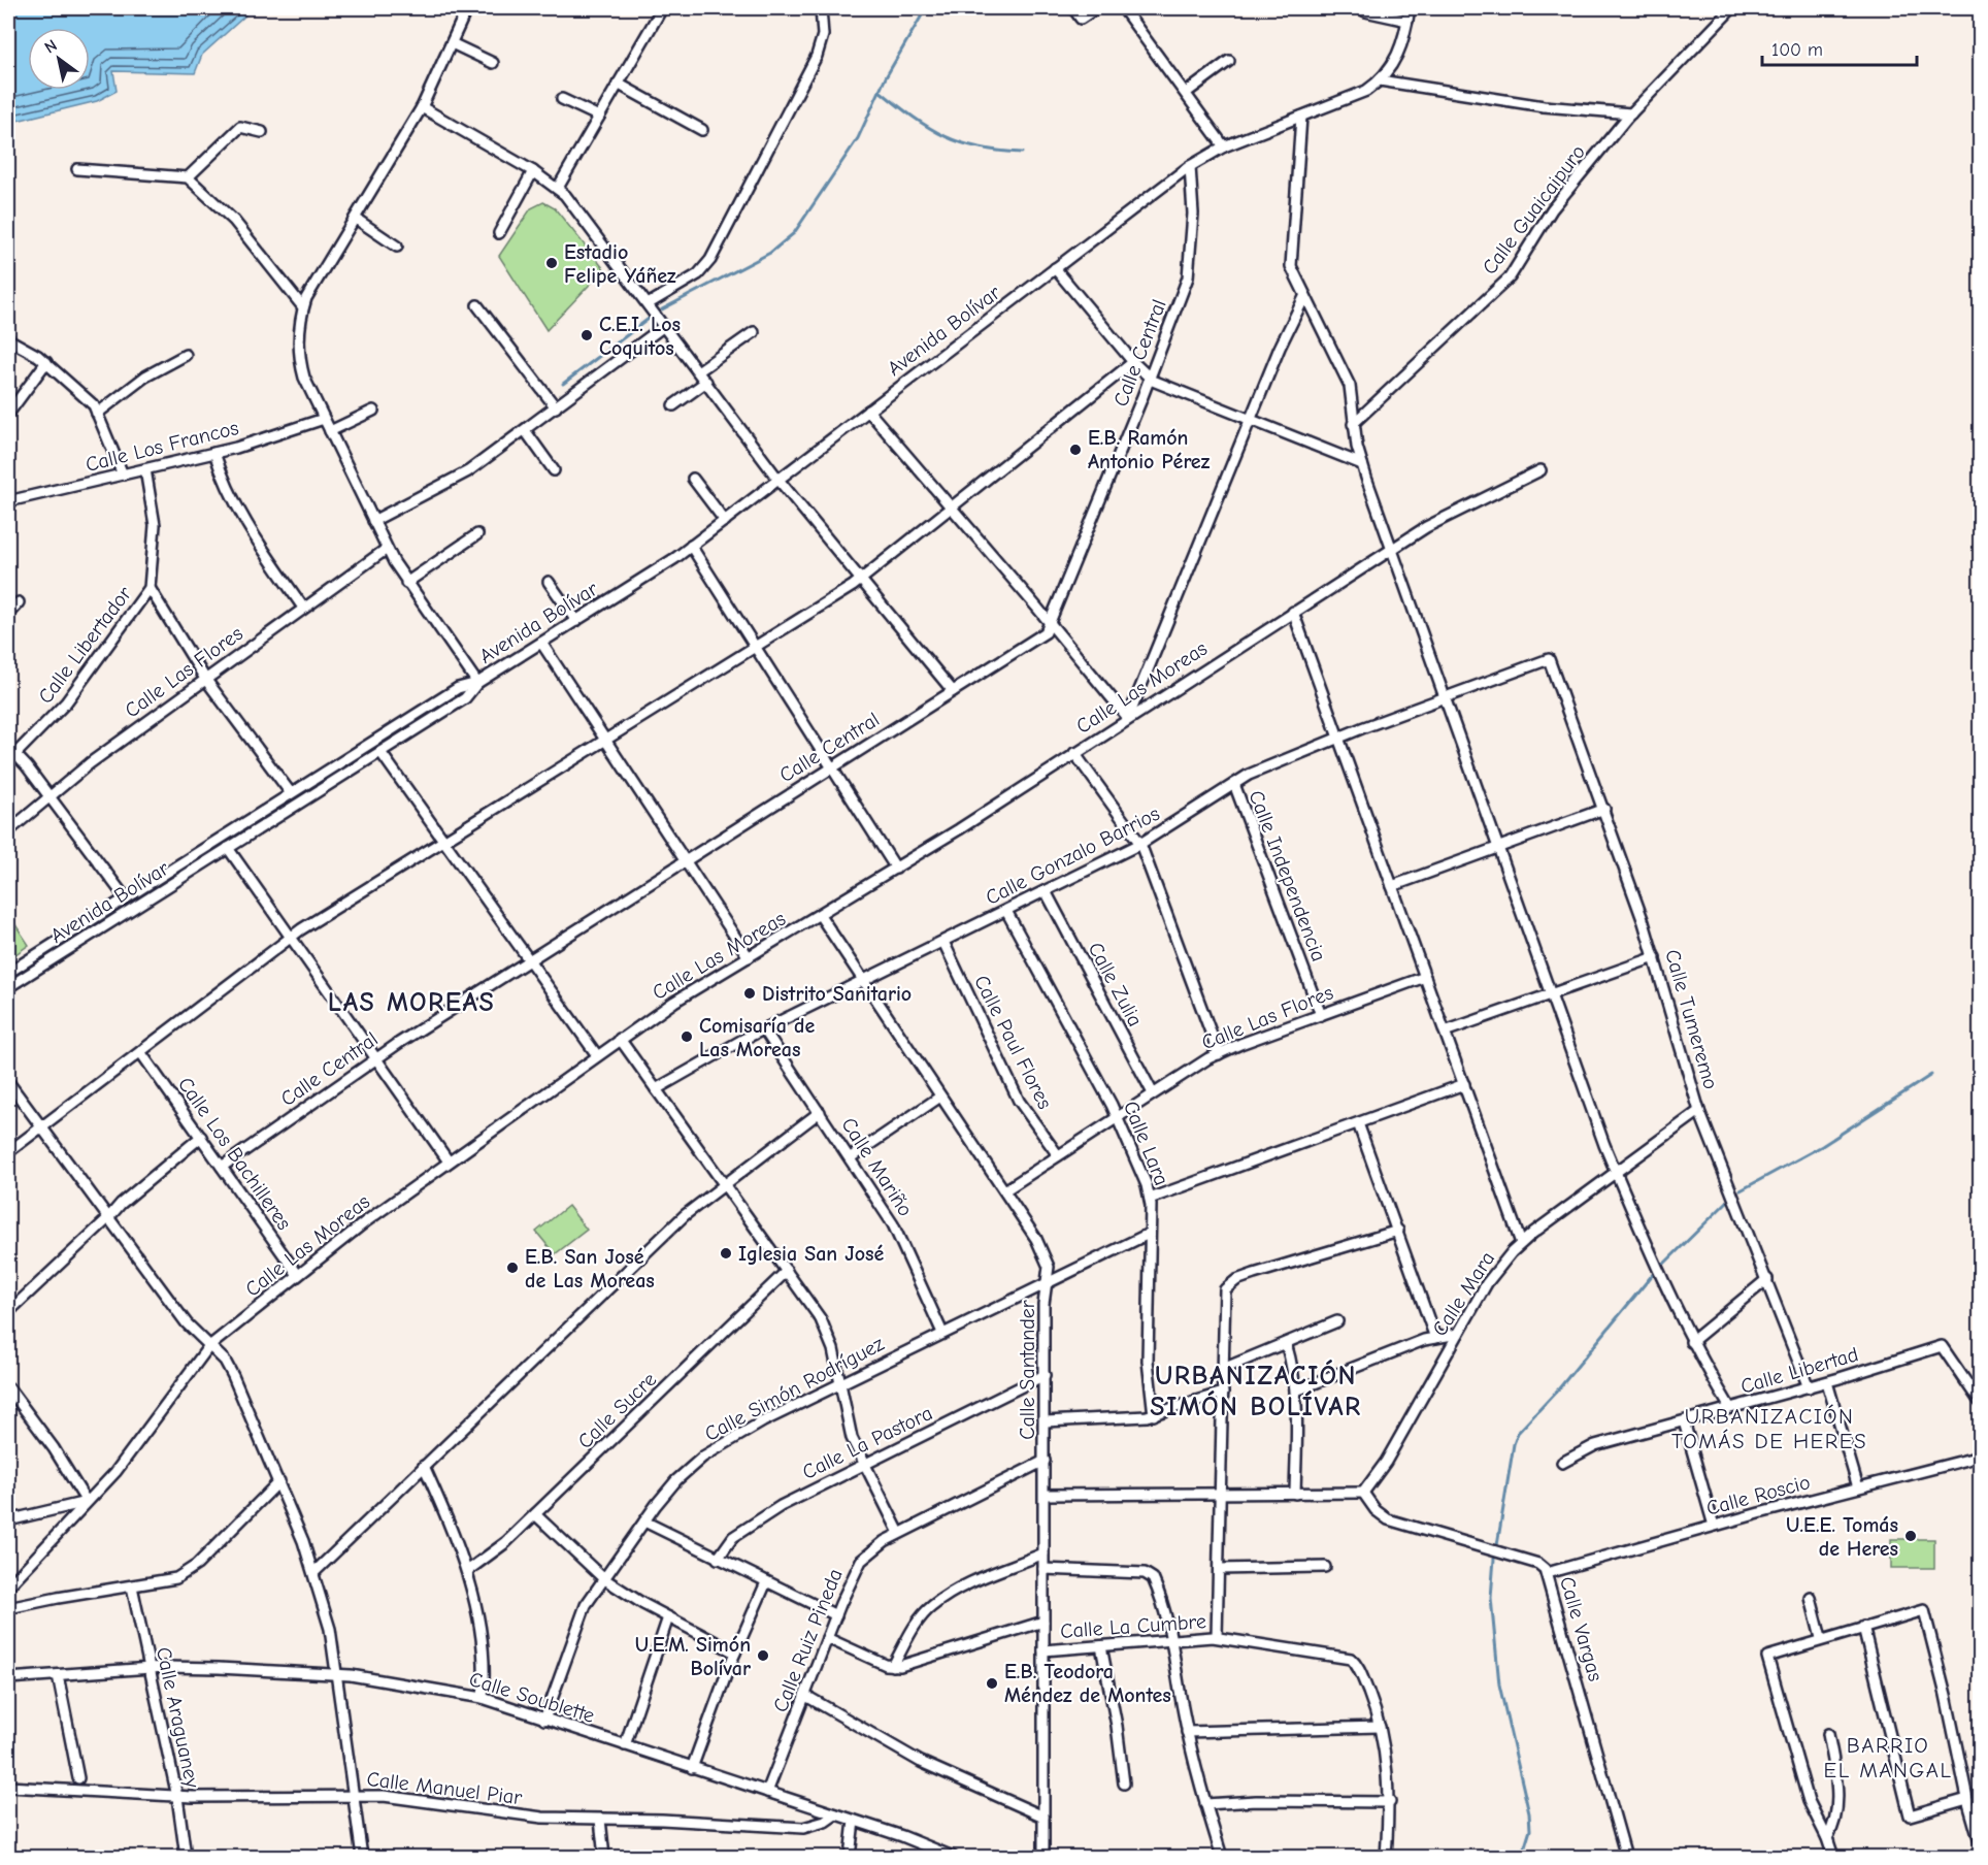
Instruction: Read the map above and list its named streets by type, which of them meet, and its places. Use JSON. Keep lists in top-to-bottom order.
{
  "streets": {
    "street": [
      "Calle Guaicaipuro",
      "Avenida Bolívar",
      "Calle Central",
      "Calle Los Francos",
      "Calle Libertador",
      "Calle Las Flores",
      "Calle Las Moreas",
      "Calle Gonzalo Barrios",
      "Calle Independencia",
      "Calle Zulia",
      "Calle Tumeremo",
      "Calle Paul Flores",
      "Calle Lara",
      "Calle Los Bachilleres",
      "Calle Mariño",
      "Calle Mara",
      "Calle Santander",
      "Calle Libertad",
      "Calle Simón Rodríguez",
      "Calle Sucre",
      "Calle La Pastora",
      "Calle Roscio",
      "Calle La Cumbre",
      "Calle Vargas",
      "Calle Ruiz Pineda",
      "Calle Soublette",
      "Calle Araguaney",
      "Calle Manuel Piar"
    ]
  },
  "crossings": [
    ["Avenida Bolívar", "Calle Central"],
    ["Calle Central", "Calle Los Bachilleres"],
    ["Calle Los Francos", "Calle Libertador"],
    ["Calle Las Flores", "Calle Independencia"],
    ["Calle Las Flores", "Calle Zulia"],
    ["Calle Las Flores", "Calle Paul Flores"],
    ["Calle Las Flores", "Calle Lara"],
    ["Calle Las Flores", "Calle Santander"],
    ["Calle Las Moreas", "Calle Los Bachilleres"],
    ["Calle Las Moreas", "Calle Santander"],
    ["Calle Gonzalo Barrios", "Calle Independencia"],
    ["Calle Gonzalo Barrios", "Calle Zulia"],
    ["Calle Gonzalo Barrios", "Calle Tumeremo"],
    ["Calle Gonzalo Barrios", "Calle Paul Flores"],
    ["Calle Gonzalo Barrios", "Calle Lara"],
    ["Calle Gonzalo Barrios", "Calle Mariño"],
    ["Calle Gonzalo Barrios", "Calle Santander"],
    ["Calle Tumeremo", "Calle Mara"],
    ["Calle Tumeremo", "Calle Libertad"],
    ["Calle Lara", "Calle Simón Rodríguez"],
    ["Calle Mariño", "Calle Simón Rodríguez"],
    ["Calle Mara", "Calle Vargas"],
    ["Calle Santander", "Calle Simón Rodríguez"],
    ["Calle Santander", "Calle La Pastora"],
    ["Calle Santander", "Calle La Cumbre"],
    ["Calle Santander", "Calle Ruiz Pineda"],
    ["Calle Simón Rodríguez", "Calle Soublette"],
    ["Calle Roscio", "Calle Vargas"],
    ["Calle Ruiz Pineda", "Calle Soublette"],
    ["Calle Soublette", "Calle Araguaney"],
    ["Calle Soublette", "Calle Manuel Piar"],
    ["Calle Araguaney", "Calle Manuel Piar"]
  ],
  "districts": [
    "LAS MOREAS",
    "URBANIZACIÓN SIMÓN BOLÍVAR",
    "URBANIZACIÓN TOMÁS DE HERES",
    "BARRIO EL MANGAL"
  ],
  "places": [
    "Estadio Felipe Yáñez",
    "C.E.I. Los Coquitos",
    "E.B. Ramón Antonio Pérez",
    "Distrito Sanitario",
    "Comisaría de Las Moreas",
    "Iglesia San José",
    "E.B. San José de Las Moreas",
    "U.E.E. Tomás de Heres",
    "U.E.M. Simón Bolívar",
    "E.B. Teodora Méndez de Montes"
  ],
  "scale_bar": "100 m",
  "north": "top left"
}
